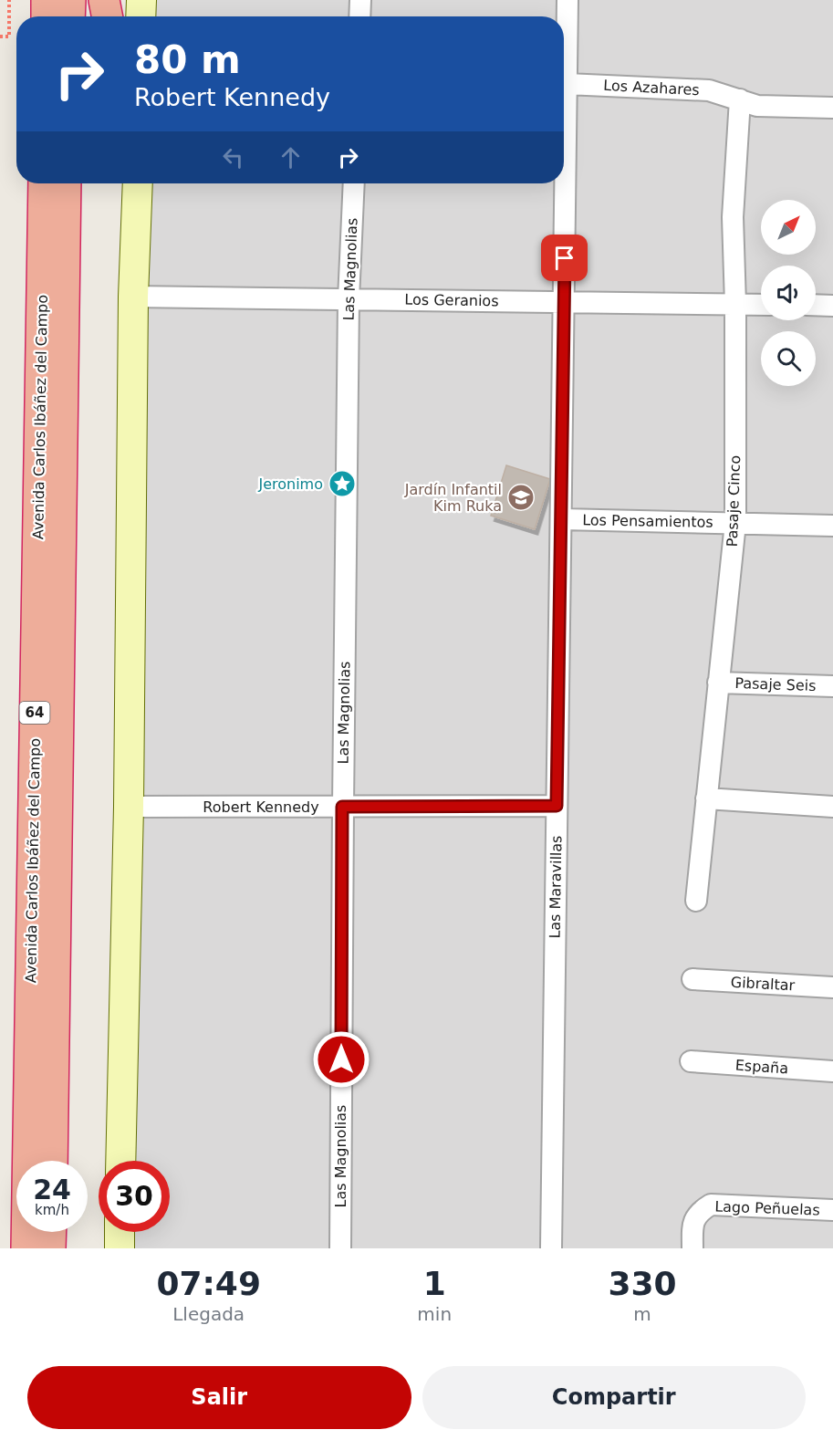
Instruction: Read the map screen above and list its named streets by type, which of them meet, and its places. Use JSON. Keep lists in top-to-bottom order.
{
  "streets": {
    "highway": ["Avenida Carlos Ibáñez del Campo", "64"],
    "street": [
      "Los Azahares",
      "Las Magnolias",
      "Los Geranios",
      "Pasaje Cinco",
      "Los Pensamientos",
      "Pasaje Seis",
      "Robert Kennedy",
      "Las Maravillas",
      "Gibraltar",
      "España",
      "Lago Peñuelas"
    ]
  },
  "crossings": [
    ["Los Azahares", "Pasaje Cinco"],
    ["Los Azahares", "Las Maravillas"],
    ["Las Magnolias", "Los Geranios"],
    ["Las Magnolias", "Robert Kennedy"],
    ["Los Geranios", "Pasaje Cinco"],
    ["Los Geranios", "Las Maravillas"],
    ["Pasaje Cinco", "Los Pensamientos"],
    ["Pasaje Cinco", "Pasaje Seis"],
    ["Los Pensamientos", "Las Maravillas"],
    ["Robert Kennedy", "Las Maravillas"]
  ],
  "places": {
    "place": ["Jeronimo"],
    "school or university": ["Jardín Infantil Kim Ruka"]
  },
  "north": "top right",
  "page": {
    "turn": ["80 m", "Robert Kennedy"],
    "speed": "24 km/h",
    "limit": "30",
    "eta": [
      "07:49",
      "Llegada",
      "1",
      "min",
      "330",
      "m"
    ],
    "buttons": ["Salir", "Compartir"]
  }
}
